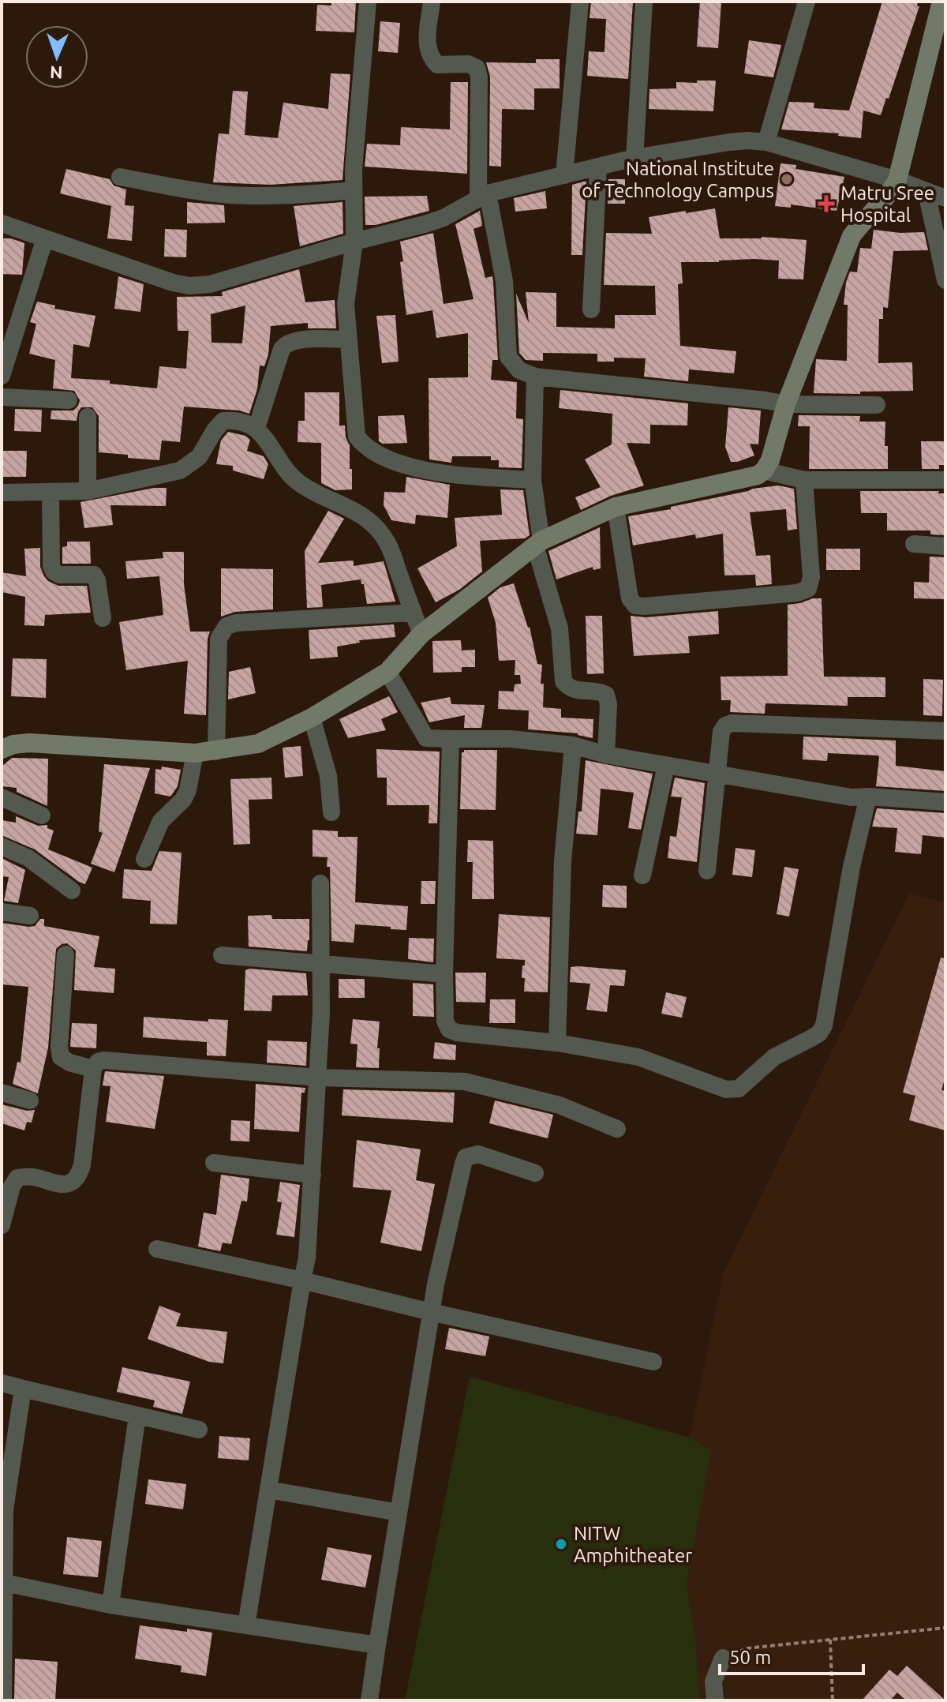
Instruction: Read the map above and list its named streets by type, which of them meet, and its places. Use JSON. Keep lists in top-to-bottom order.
{
  "places": {
    "other": ["National Institute of Technology Campus", "NITW Amphitheater"],
    "health": ["Matru Sree Hospital"]
  },
  "scale_bar": "50 m",
  "north": "bottom"
}
